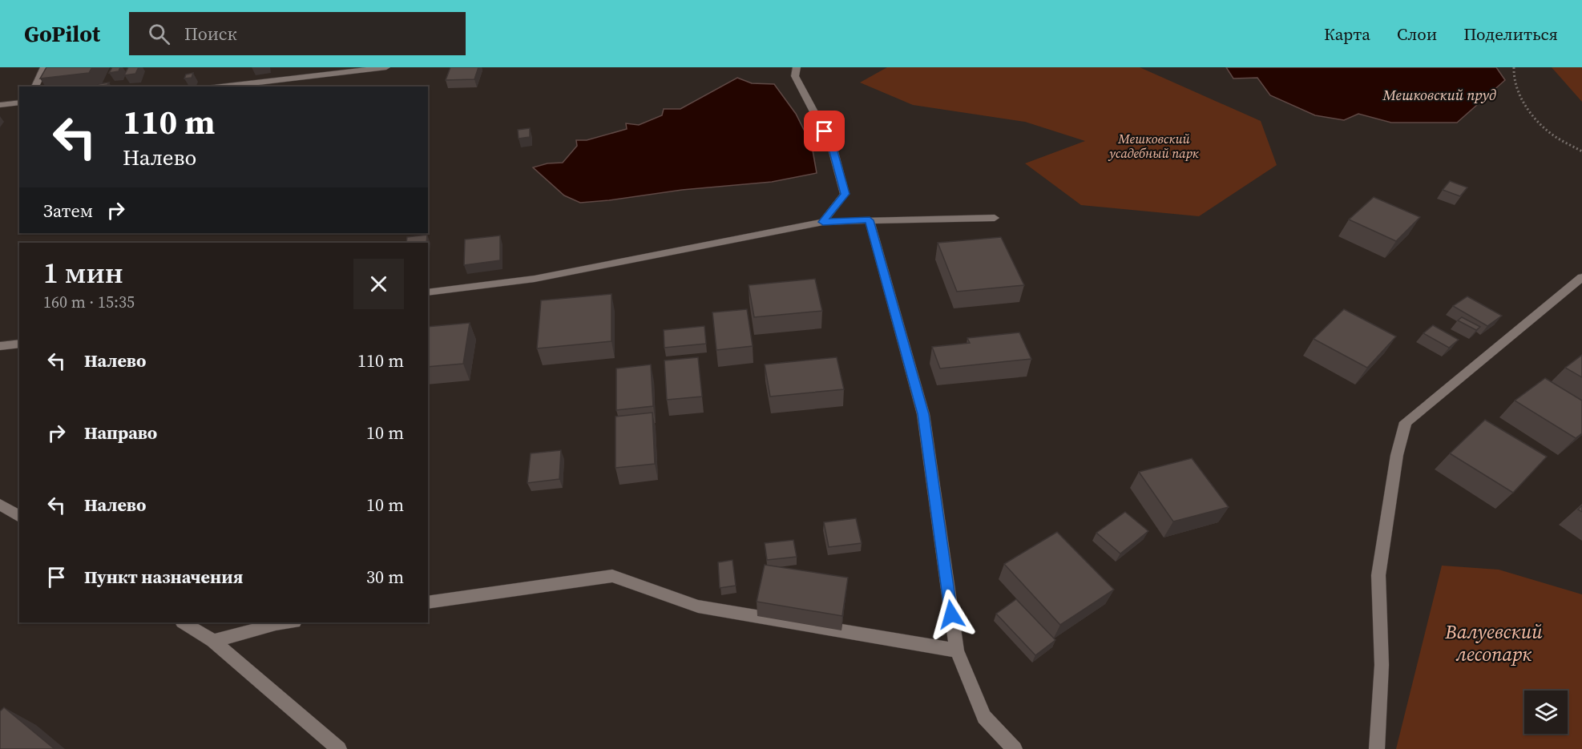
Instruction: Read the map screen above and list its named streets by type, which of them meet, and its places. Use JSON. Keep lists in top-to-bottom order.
{
  "water": ["Мешковский пруд"],
  "parks": ["Мешковский усадебный парк", "Валуевский лесопарк"],
  "page": {
    "header": "GoPilot",
    "search": "Поиск",
    "nav": ["Карта", "Слои", "Поделиться"],
    "turn": ["110 m", "Налево"],
    "then": "Затем",
    "heading": ["1 мин", "160 m · 15:35"],
    "list": [
      {
        "name": "Налево",
        "value": "110 m"
      },
      {
        "name": "Направо",
        "value": "10 m"
      },
      {
        "name": "Налево",
        "value": "10 m"
      },
      {
        "name": "Пункт назначения",
        "value": "30 m"
      }
    ]
  }
}
